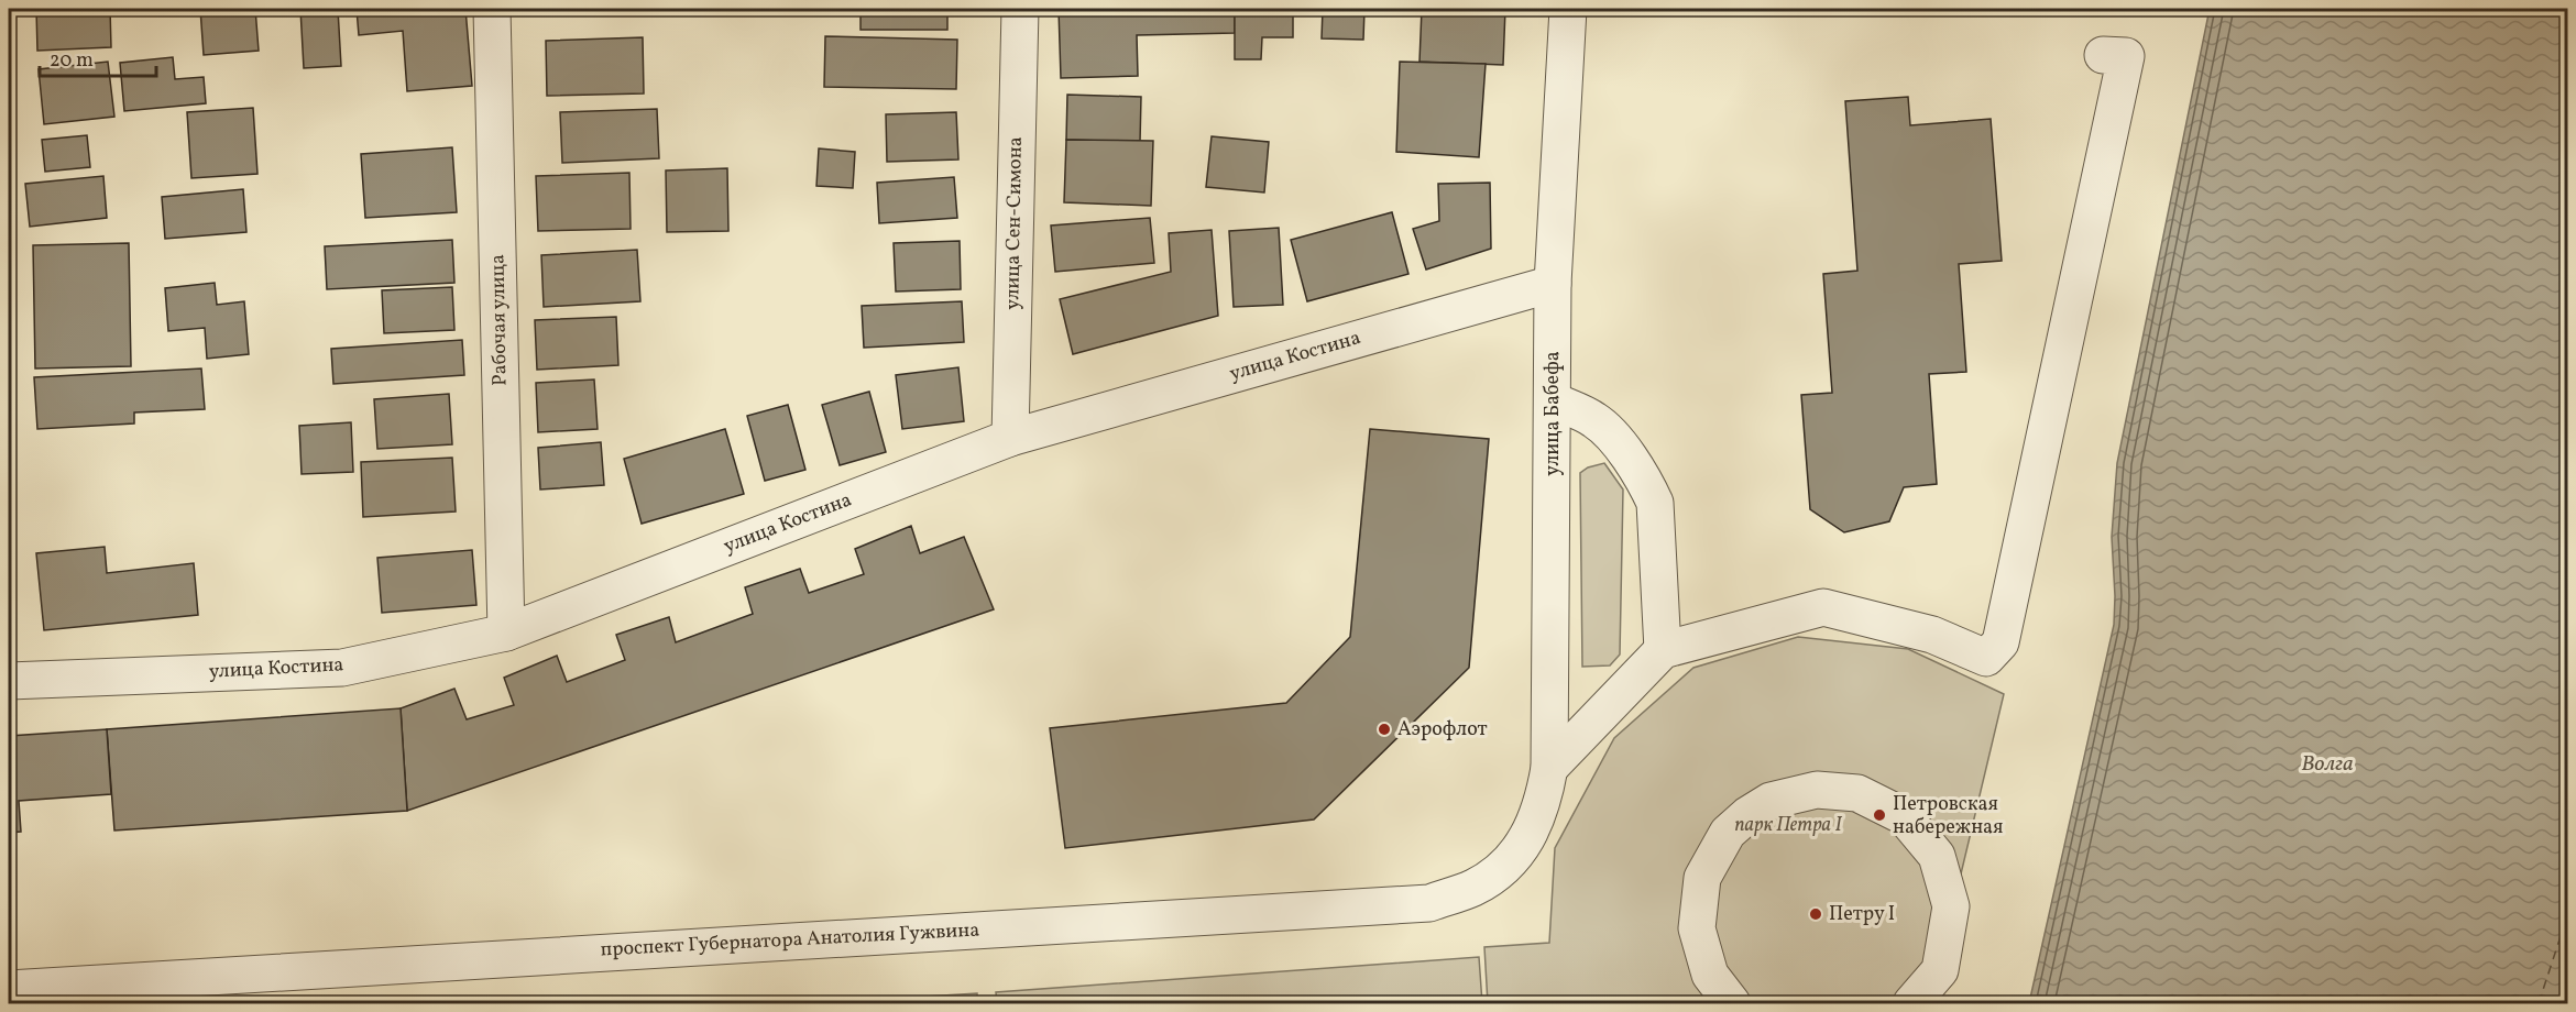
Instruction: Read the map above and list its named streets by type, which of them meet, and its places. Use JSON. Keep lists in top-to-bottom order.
{
  "streets": {
    "street": [
      "улица Сен-Симона",
      "Рабочая улица",
      "улица Костина",
      "улица Бабефа",
      "проспект Губернатора Анатолия Гужвина"
    ]
  },
  "crossings": [
    ["улица Сен-Симона", "улица Костина"],
    ["Рабочая улица", "улица Костина"],
    ["улица Костина", "улица Бабефа"],
    ["улица Бабефа", "проспект Губернатора Анатолия Гужвина"]
  ],
  "water": ["Волга"],
  "parks": ["парк Петра I"],
  "places": ["Аэрофлот", "Петровская набережная", "Петру I"],
  "scale_bar": "20 m"
}
